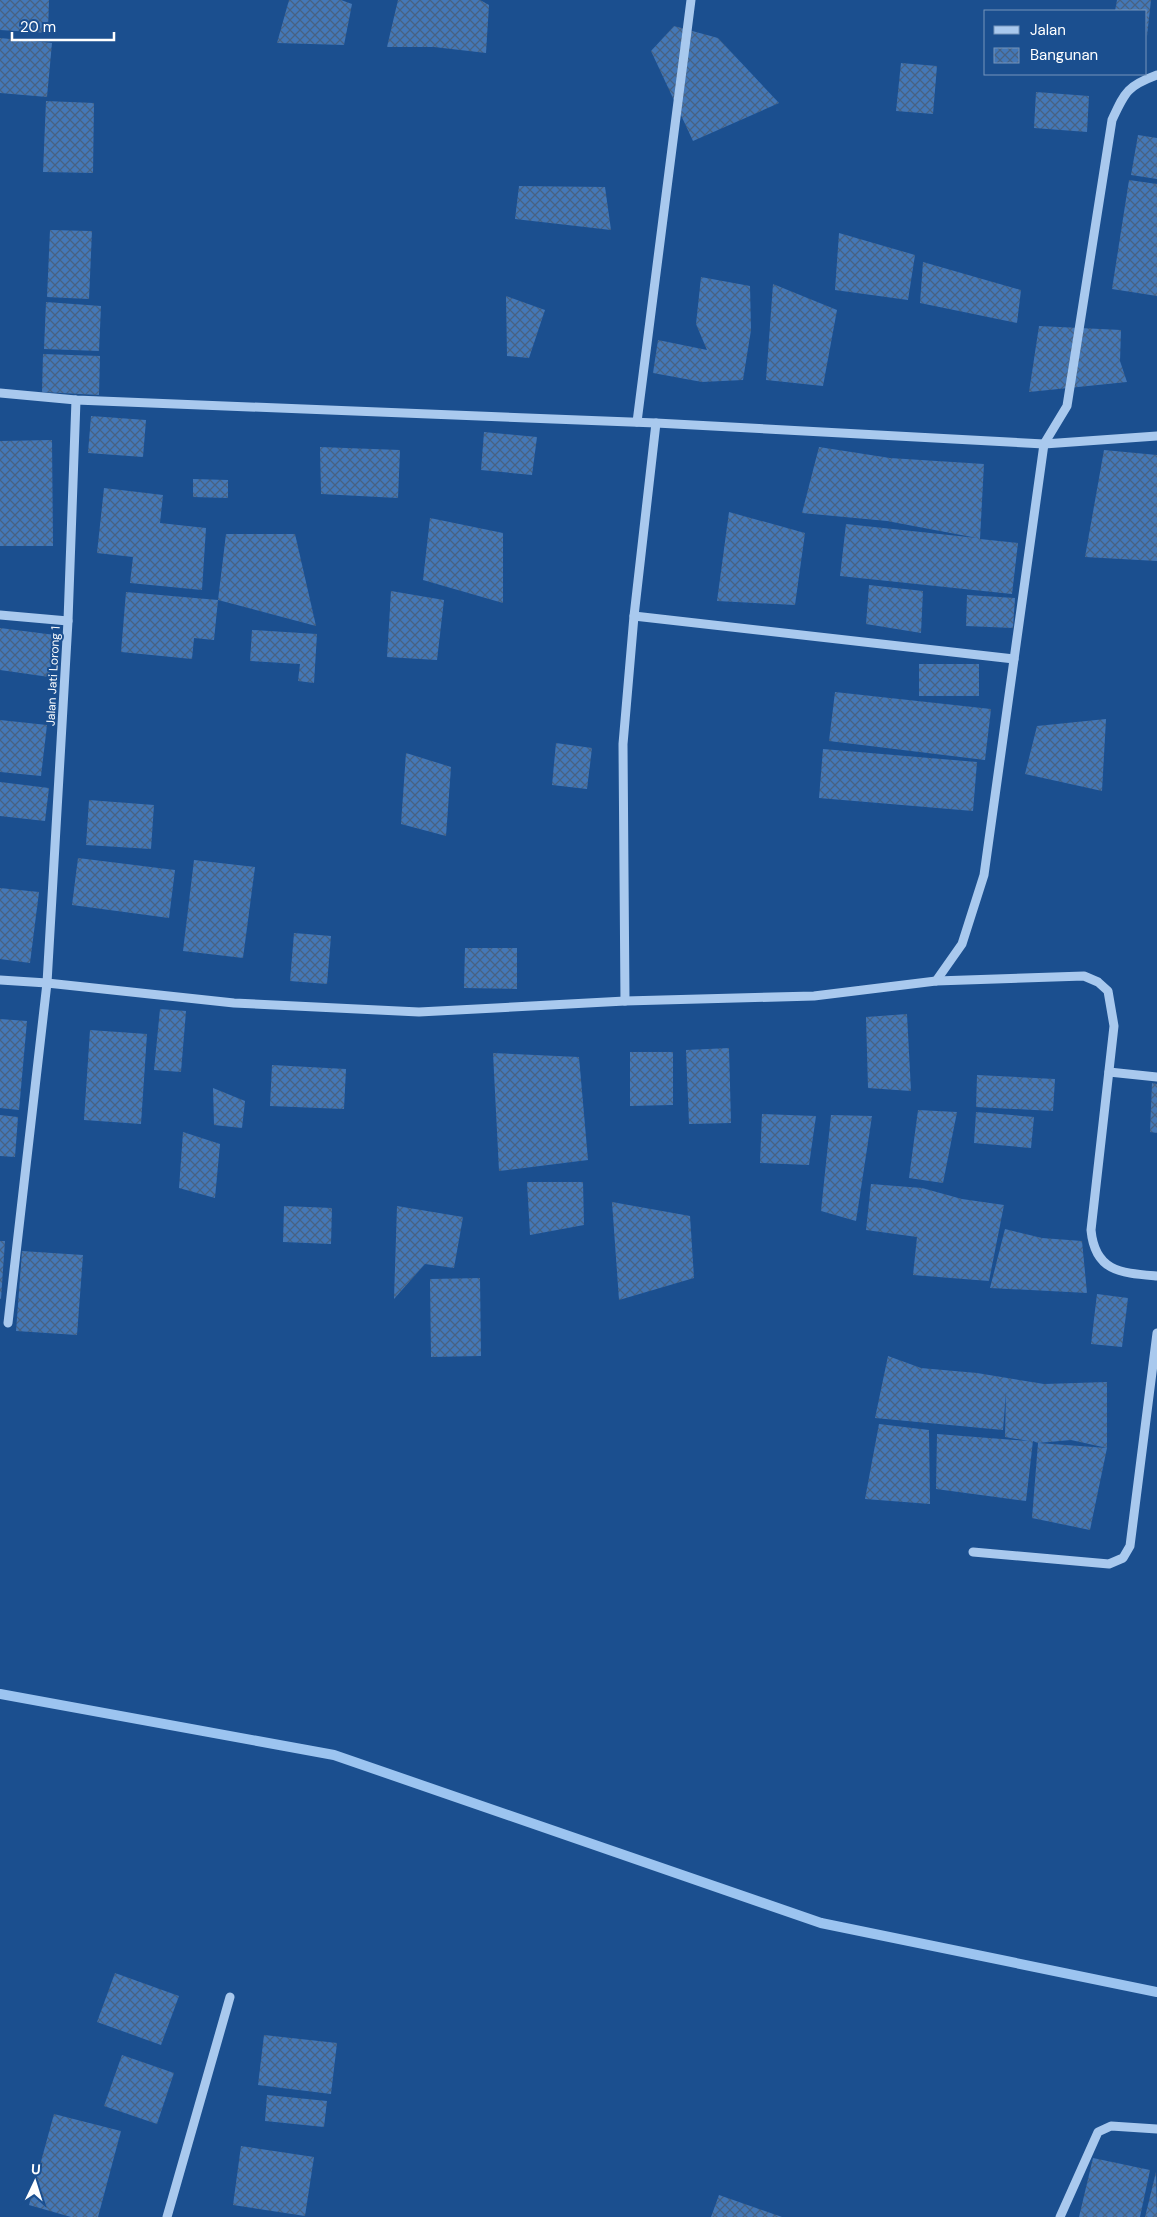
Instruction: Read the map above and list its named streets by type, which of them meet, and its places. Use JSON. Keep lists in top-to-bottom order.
{
  "streets": {
    "street": ["Jalan Jati Lorong 1"]
  },
  "legend": ["Jalan", "Bangunan"],
  "scale_bar": "20 m",
  "north": "top"
}
